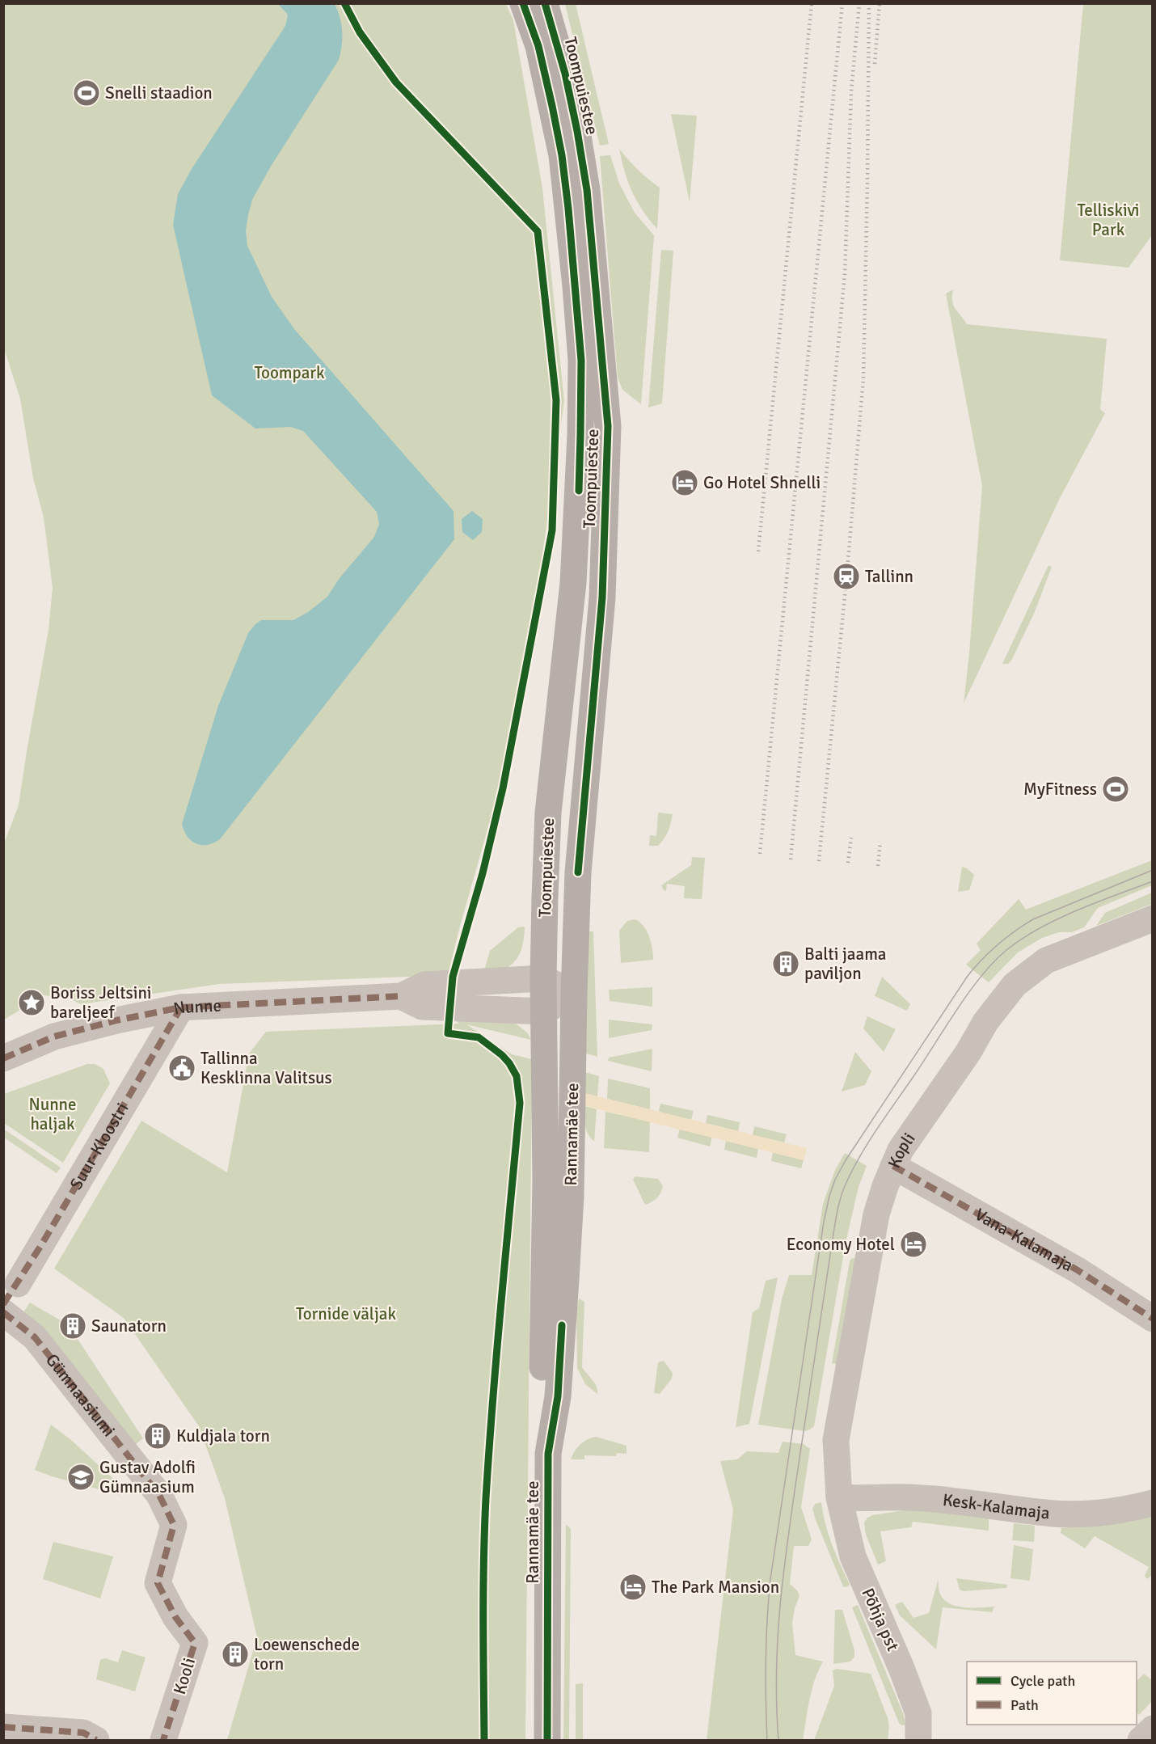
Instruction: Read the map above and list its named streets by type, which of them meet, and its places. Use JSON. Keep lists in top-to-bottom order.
{
  "streets": {
    "main road": ["Toompuiestee", "Rannamäe tee"],
    "street": [
      "Nunne",
      "Suur-Kloostri",
      "Kopli",
      "Vana-Kalamaja",
      "Gümnaasiumi",
      "Kesk-Kalamaja",
      "Põhja pst",
      "Kooli"
    ]
  },
  "crossings": [
    ["Toompuiestee", "Nunne"],
    ["Toompuiestee", "Rannamäe tee"],
    ["Nunne", "Rannamäe tee"],
    ["Nunne", "Suur-Kloostri"],
    ["Suur-Kloostri", "Gümnaasiumi"],
    ["Kopli", "Vana-Kalamaja"],
    ["Kopli", "Kesk-Kalamaja"],
    ["Kopli", "Põhja pst"],
    ["Gümnaasiumi", "Kooli"],
    ["Kesk-Kalamaja", "Põhja pst"]
  ],
  "parks": [
    "Telliskivi Park",
    "Toompark",
    "Nunne haljak",
    "Tornide väljak"
  ],
  "places": {
    "sports": ["Snelli staadion", "MyFitness"],
    "hotel": ["Go Hotel Shnelli", "Economy Hotel", "The Park Mansion"],
    "station": ["Tallinn"],
    "building": [
      "Balti jaama paviljon",
      "Saunatorn",
      "Kuldjala torn",
      "Loewenschede torn"
    ],
    "place": ["Boriss Jeltsini bareljeef"],
    "public building": ["Tallinna Kesklinna Valitsus"],
    "school or university": ["Gustav Adolfi Gümnaasium"]
  },
  "legend": ["Cycle path", "Path"]
}
